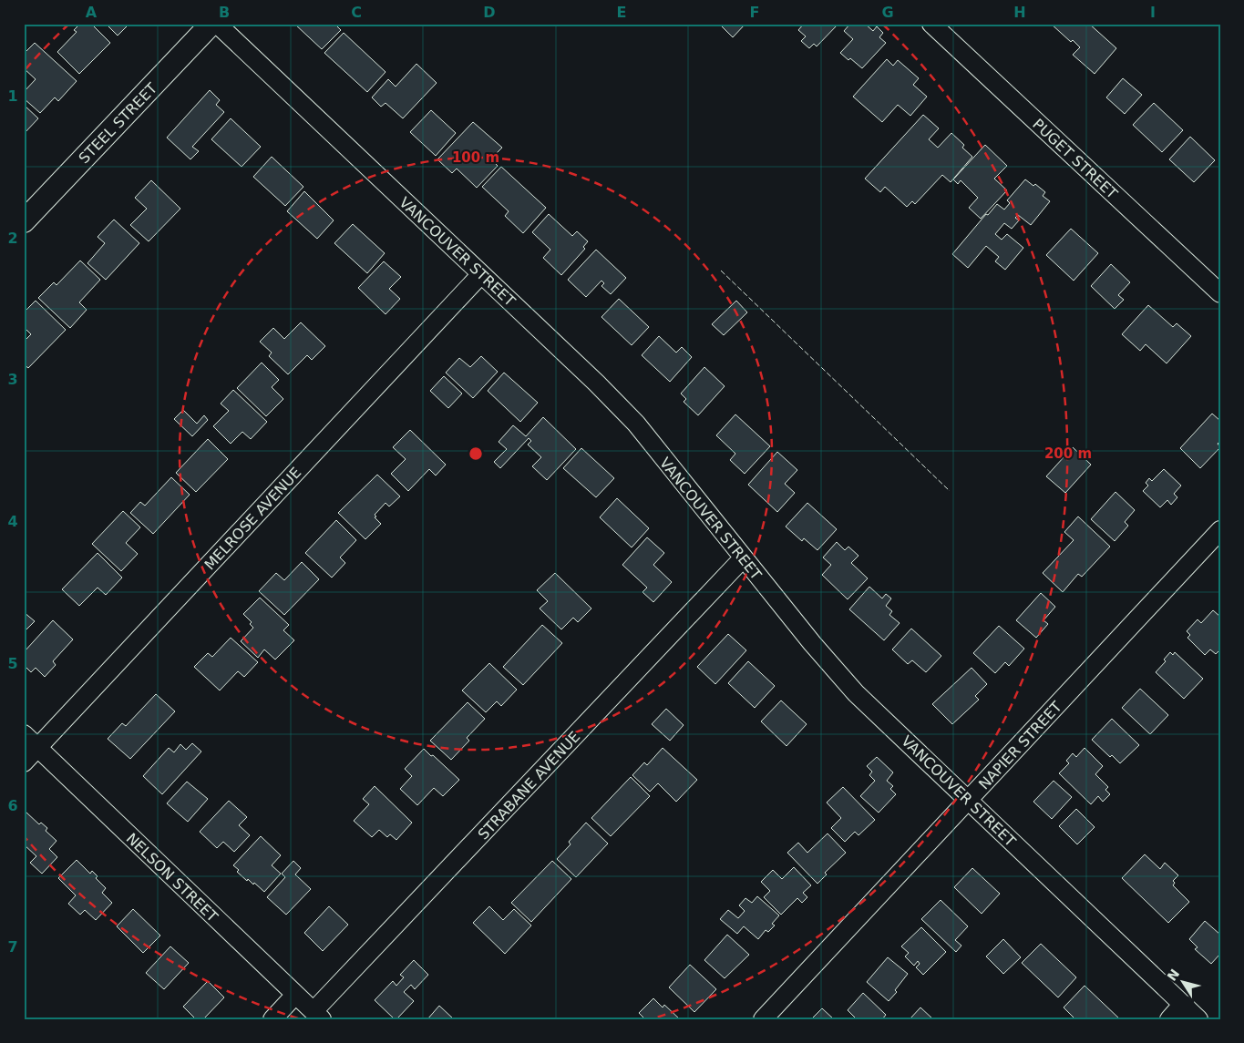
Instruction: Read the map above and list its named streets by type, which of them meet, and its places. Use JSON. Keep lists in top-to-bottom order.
{
  "streets": {
    "street": [
      "STEEL STREET",
      "PUGET STREET",
      "VANCOUVER STREET",
      "MELROSE AVENUE",
      "NAPIER STREET",
      "STRABANE AVENUE",
      "NELSON STREET"
    ]
  },
  "crossings": [
    ["VANCOUVER STREET", "MELROSE AVENUE"],
    ["VANCOUVER STREET", "NAPIER STREET"],
    ["VANCOUVER STREET", "STRABANE AVENUE"],
    ["MELROSE AVENUE", "NELSON STREET"],
    ["STRABANE AVENUE", "NELSON STREET"]
  ],
  "north": "top left",
  "grid": {
    "columns": [
      "A",
      "B",
      "C",
      "D",
      "E",
      "F",
      "G",
      "H",
      "I"
    ],
    "rows": [
      "1",
      "2",
      "3",
      "4",
      "5",
      "6",
      "7"
    ]
  },
  "rings": ["100 m", "200 m"]
}
